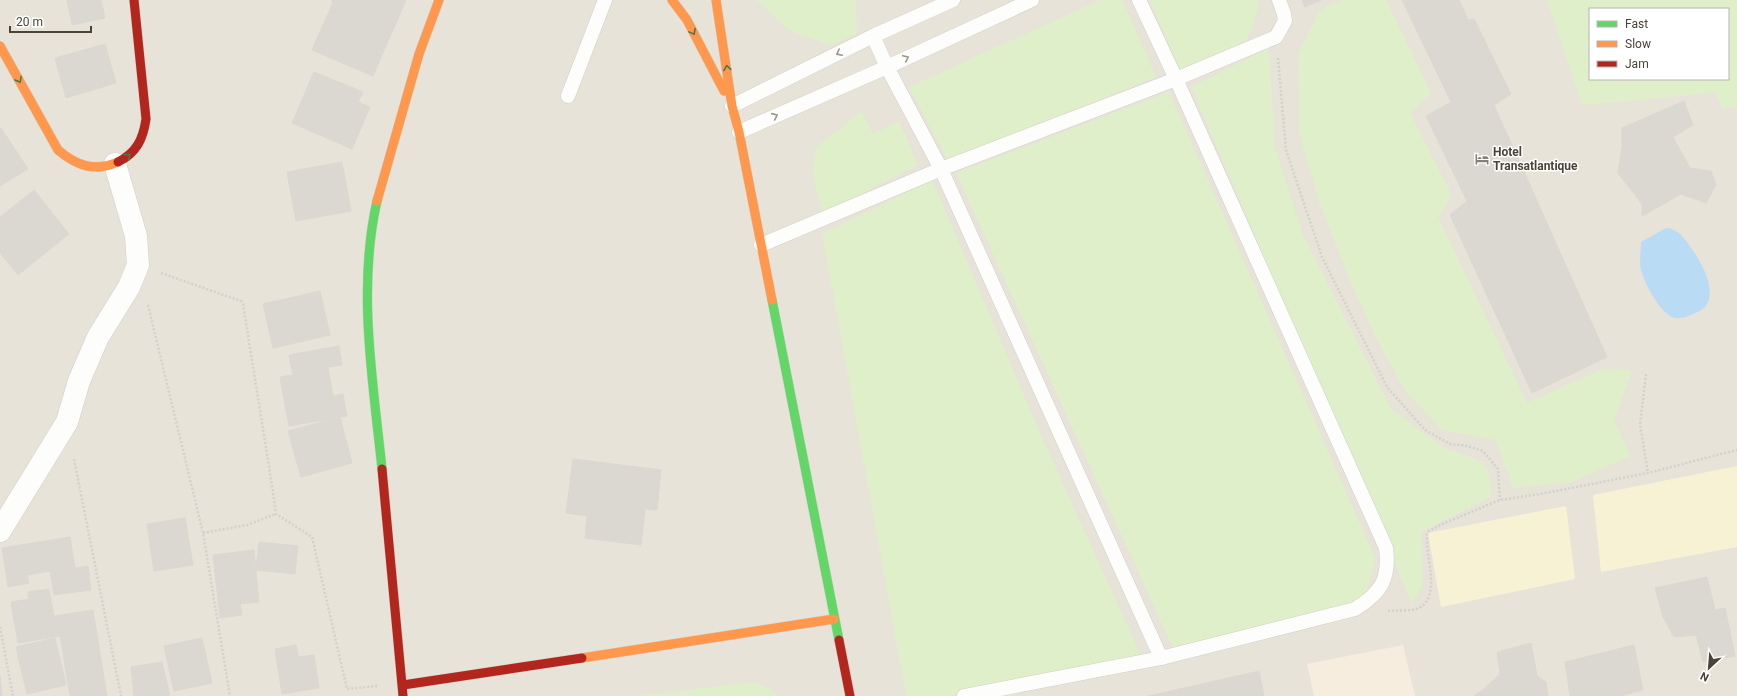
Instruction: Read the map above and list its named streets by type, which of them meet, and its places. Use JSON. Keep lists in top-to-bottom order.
{
  "places": {
    "hotel": ["Hotel Transatlantique"]
  },
  "legend": ["Fast", "Slow", "Jam"],
  "scale_bar": "20 m",
  "north": "bottom left"
}
